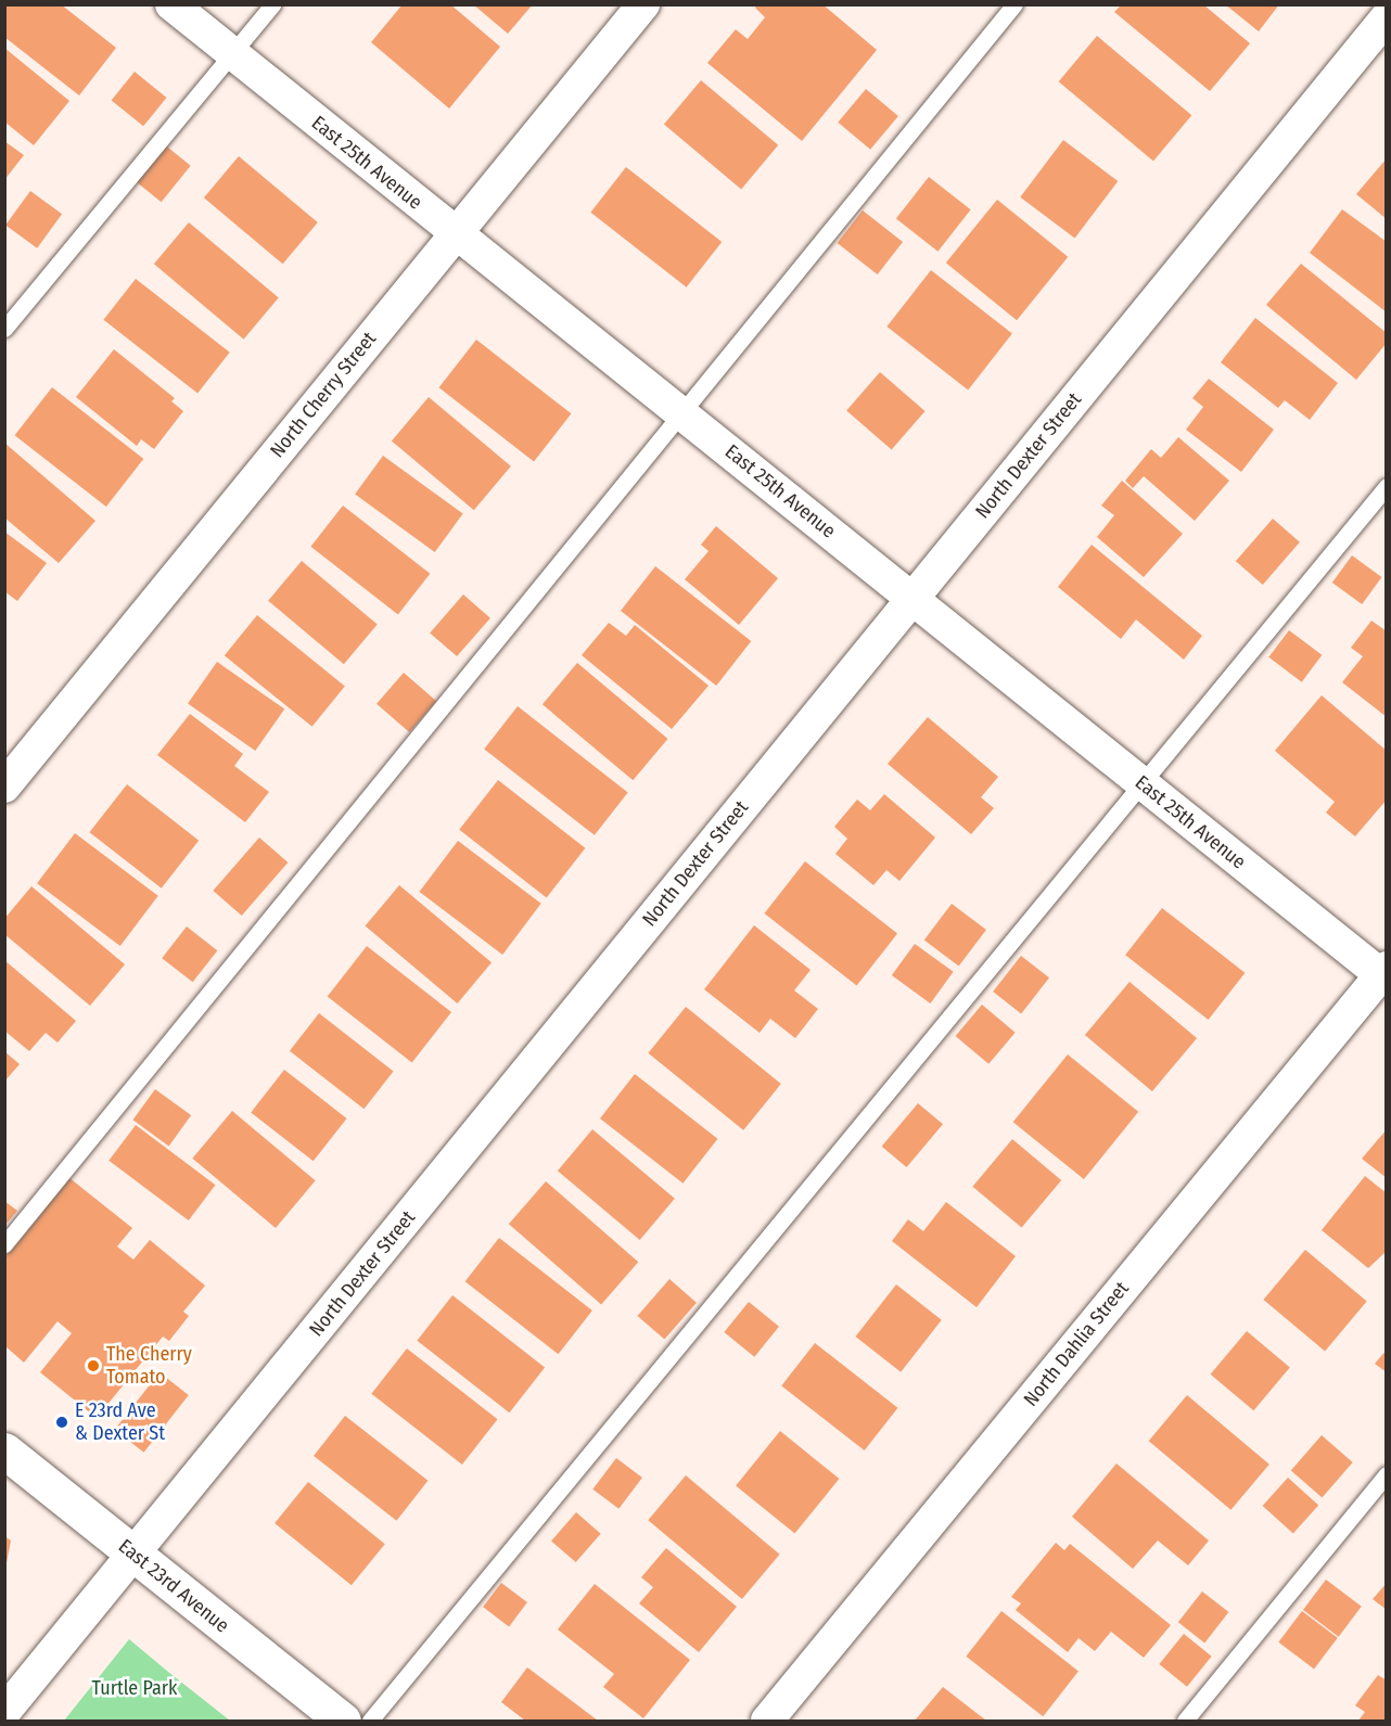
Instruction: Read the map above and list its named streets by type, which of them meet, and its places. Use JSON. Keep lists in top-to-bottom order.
{
  "streets": {
    "street": [
      "East 25th Avenue",
      "North Cherry Street",
      "North Dexter Street",
      "North Dahlia Street",
      "East 23rd Avenue"
    ]
  },
  "crossings": [
    ["East 25th Avenue", "North Cherry Street"],
    ["East 25th Avenue", "North Dexter Street"],
    ["East 25th Avenue", "North Dahlia Street"],
    ["North Dexter Street", "East 23rd Avenue"]
  ],
  "parks": ["Turtle Park"],
  "places": ["The Cherry Tomato", "E 23rd Ave & Dexter St"]
}
